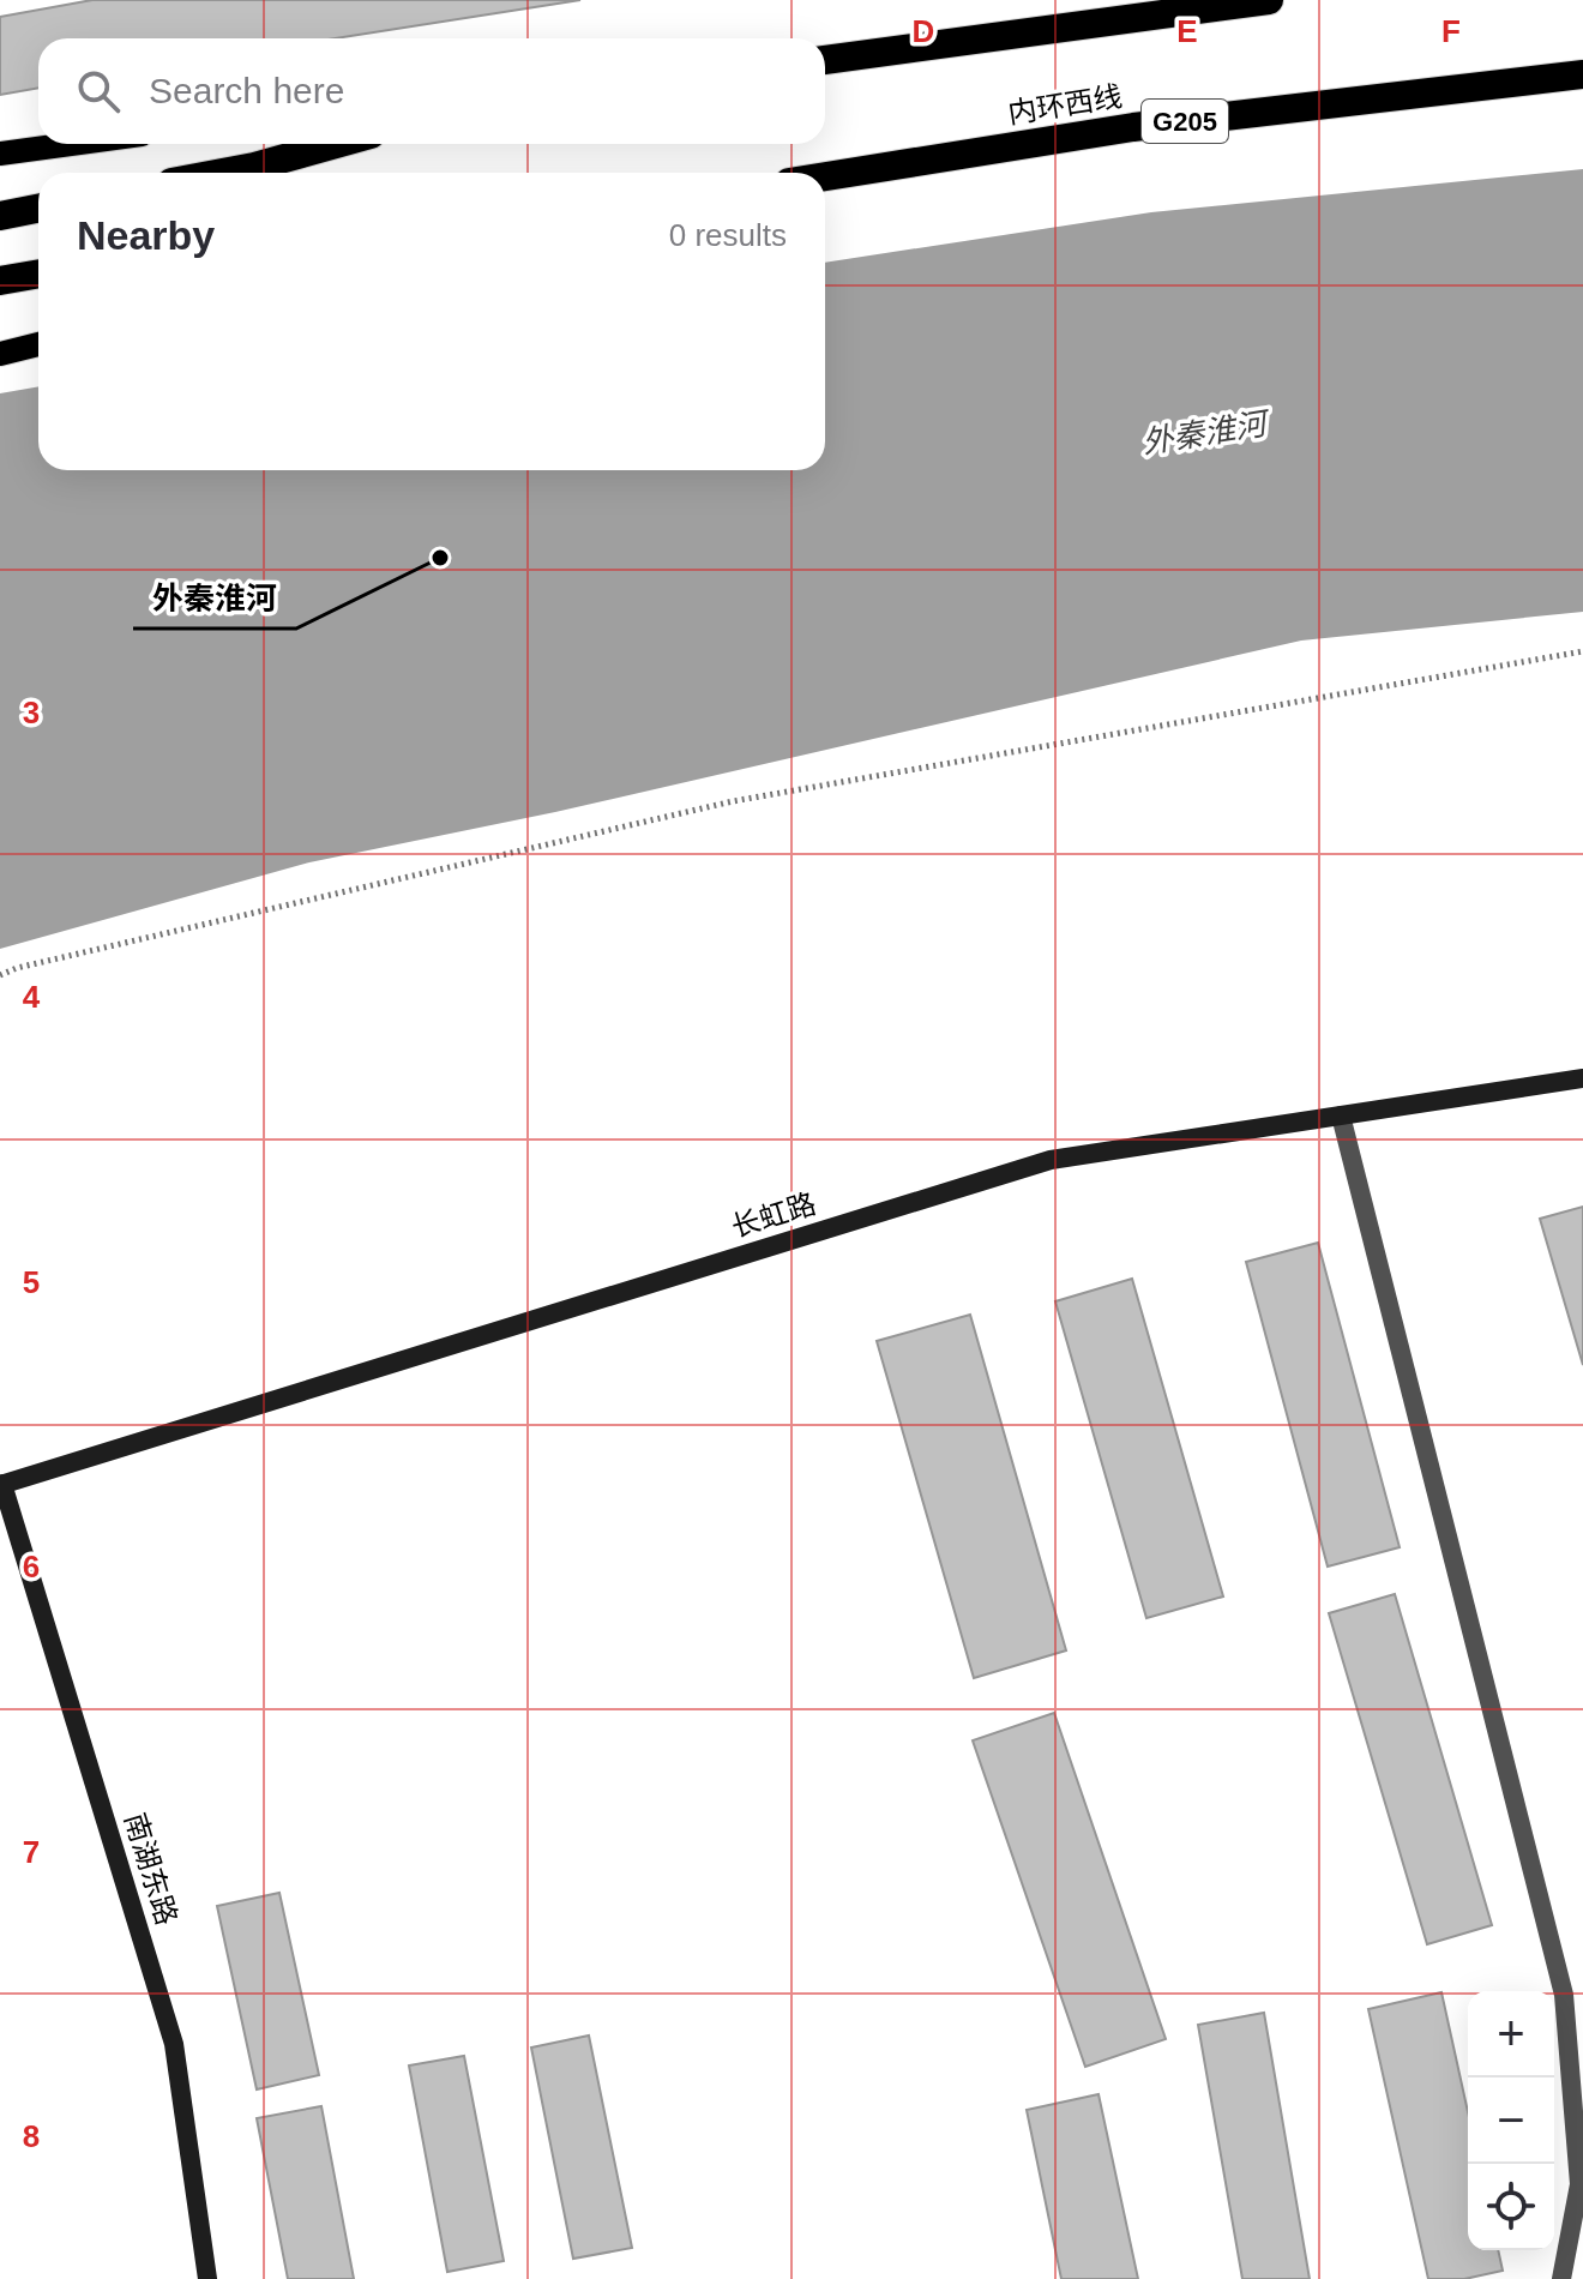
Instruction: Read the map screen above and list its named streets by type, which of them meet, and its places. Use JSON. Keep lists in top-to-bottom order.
{
  "streets": {
    "highway": ["内环西线", "G205"],
    "main road": ["长虹路", "南湖东路"]
  },
  "crossings": [
    ["长虹路", "南湖东路"]
  ],
  "water": ["外秦淮河"],
  "places": ["外秦淮河"],
  "page": {
    "search": "Search here",
    "heading": ["Nearby", "0 results"],
    "map_buttons": ["+", "−"]
  },
  "grid": {
    "columns": ["D", "E", "F"],
    "rows": [
      "3",
      "4",
      "5",
      "6",
      "7",
      "8"
    ]
  }
}
